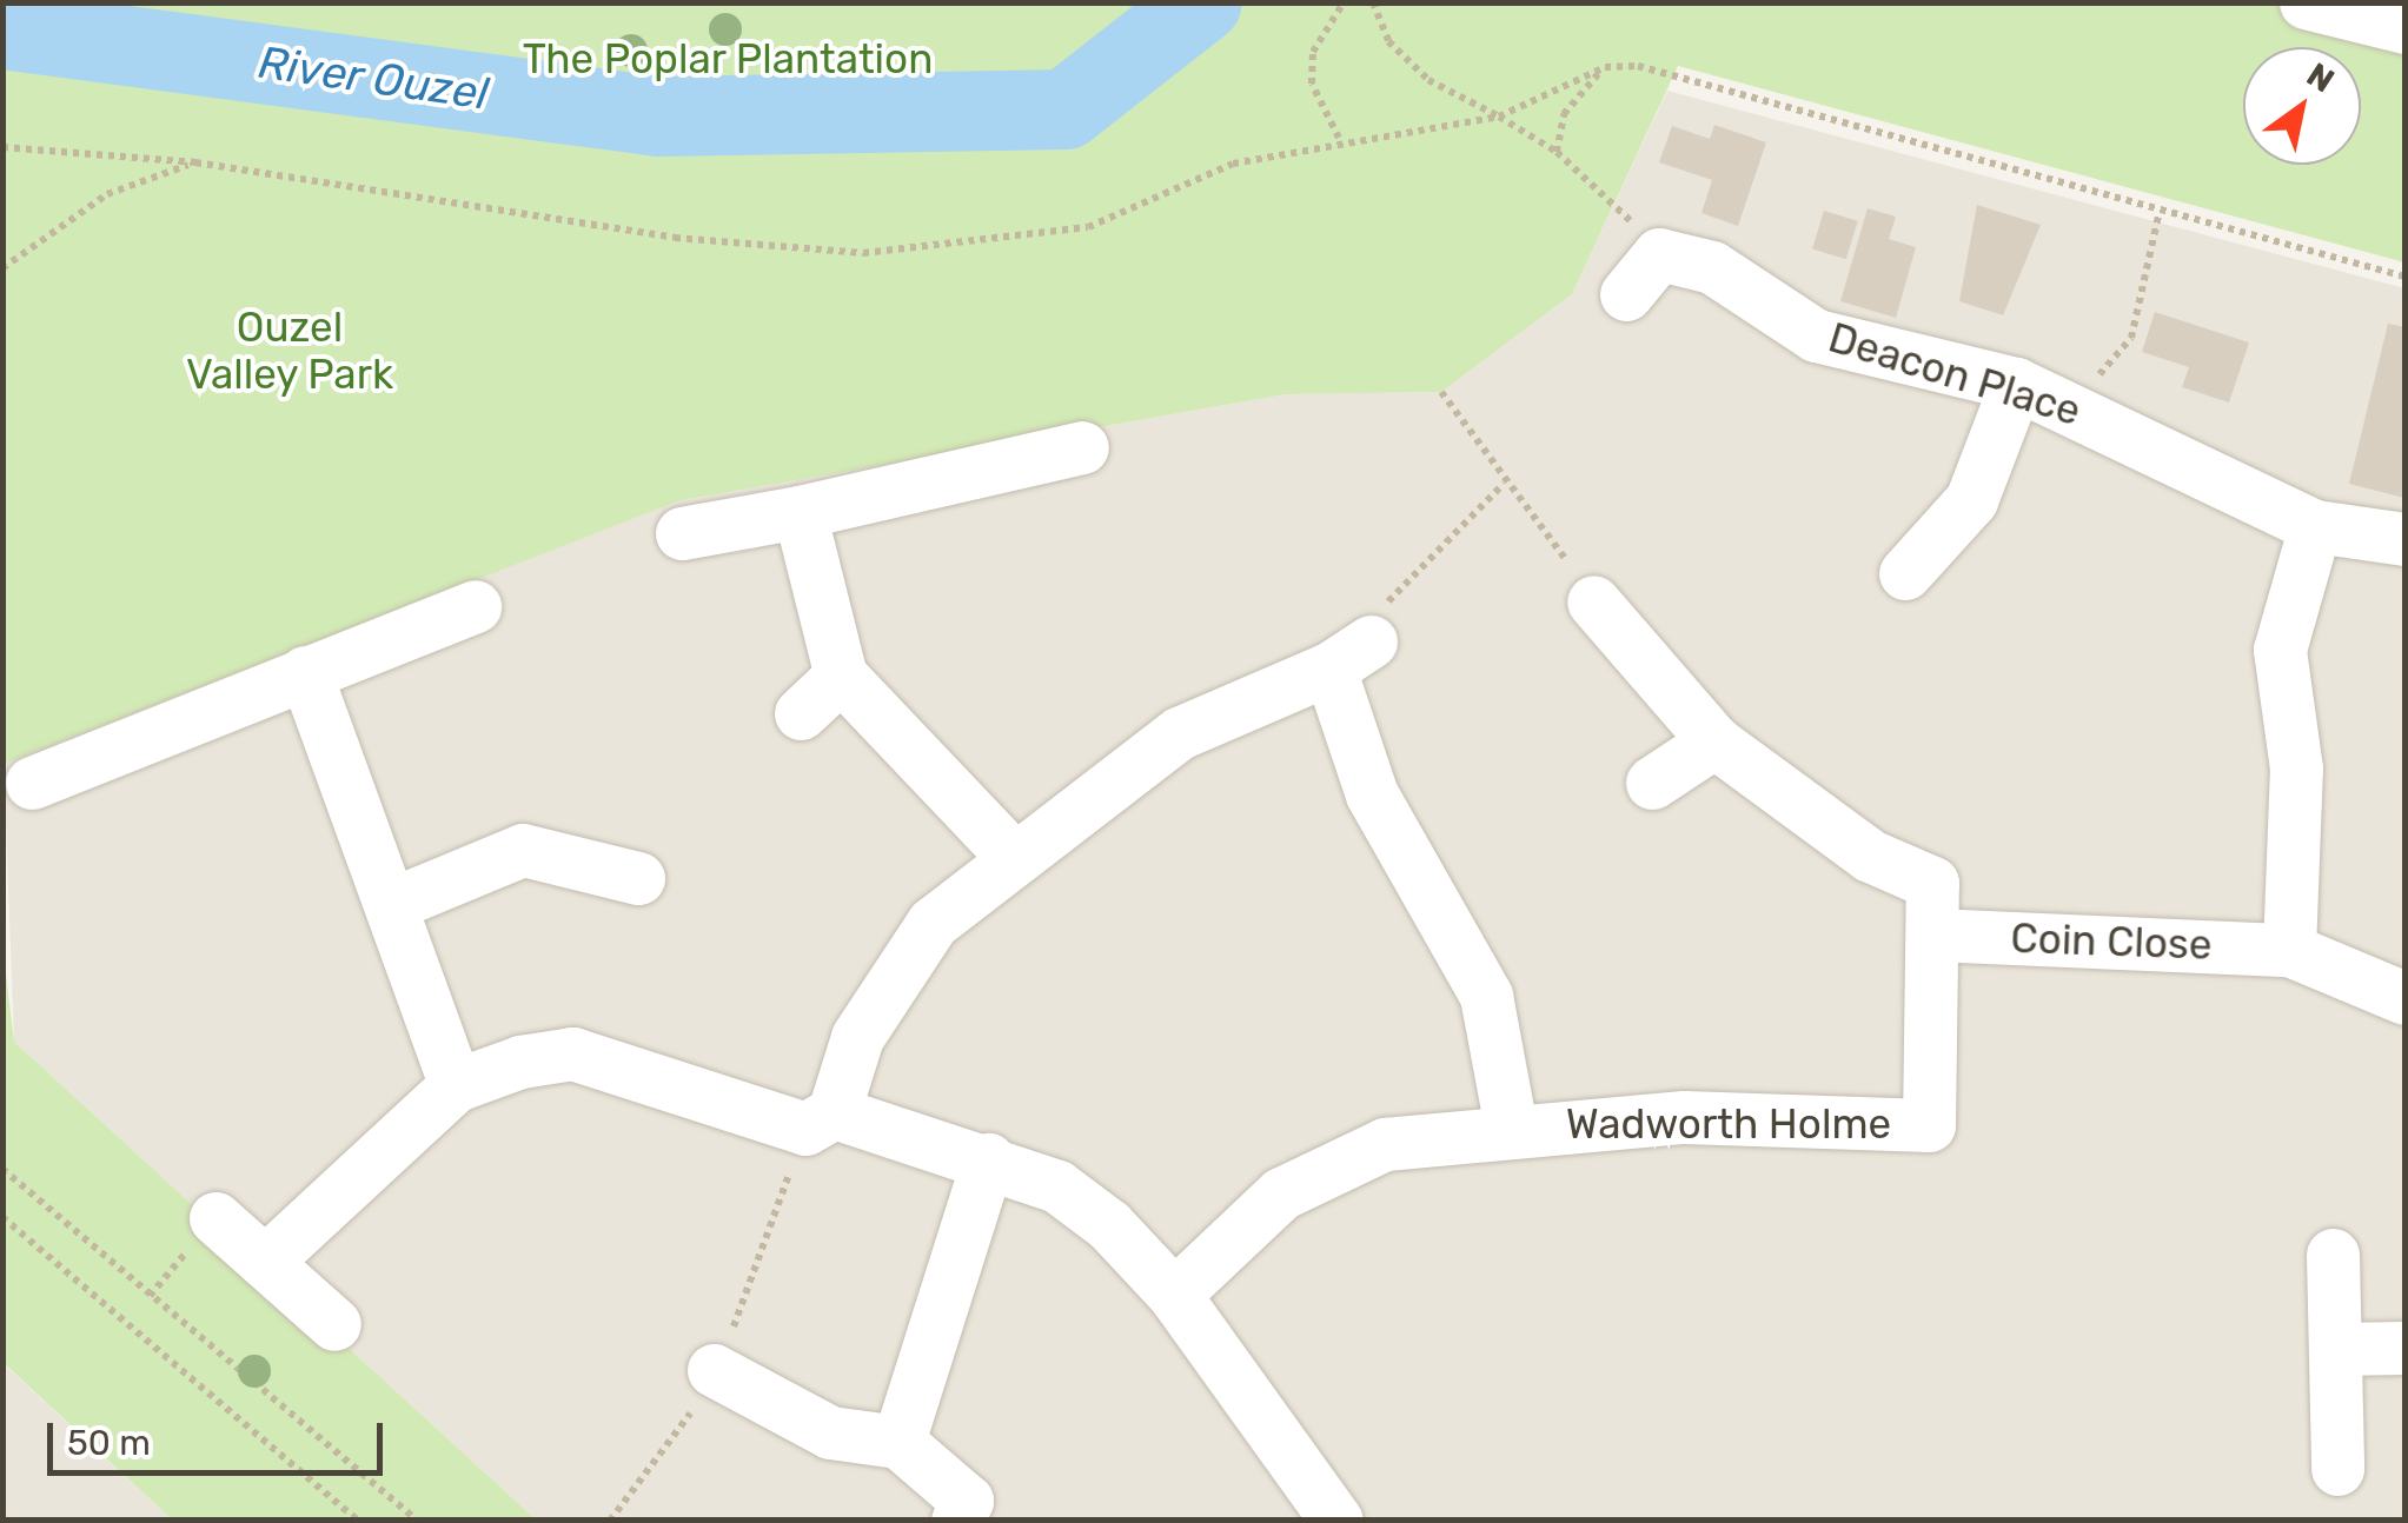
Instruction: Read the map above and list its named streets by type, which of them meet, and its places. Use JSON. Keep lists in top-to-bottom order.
{
  "streets": {
    "street": ["Deacon Place", "Coin Close", "Wadworth Holme"]
  },
  "crossings": [
    ["Coin Close", "Wadworth Holme"]
  ],
  "water": ["River Ouzel"],
  "parks": ["The Poplar Plantation", "Ouzel Valley Park"],
  "scale_bar": "50 m",
  "north": "top right"
}
